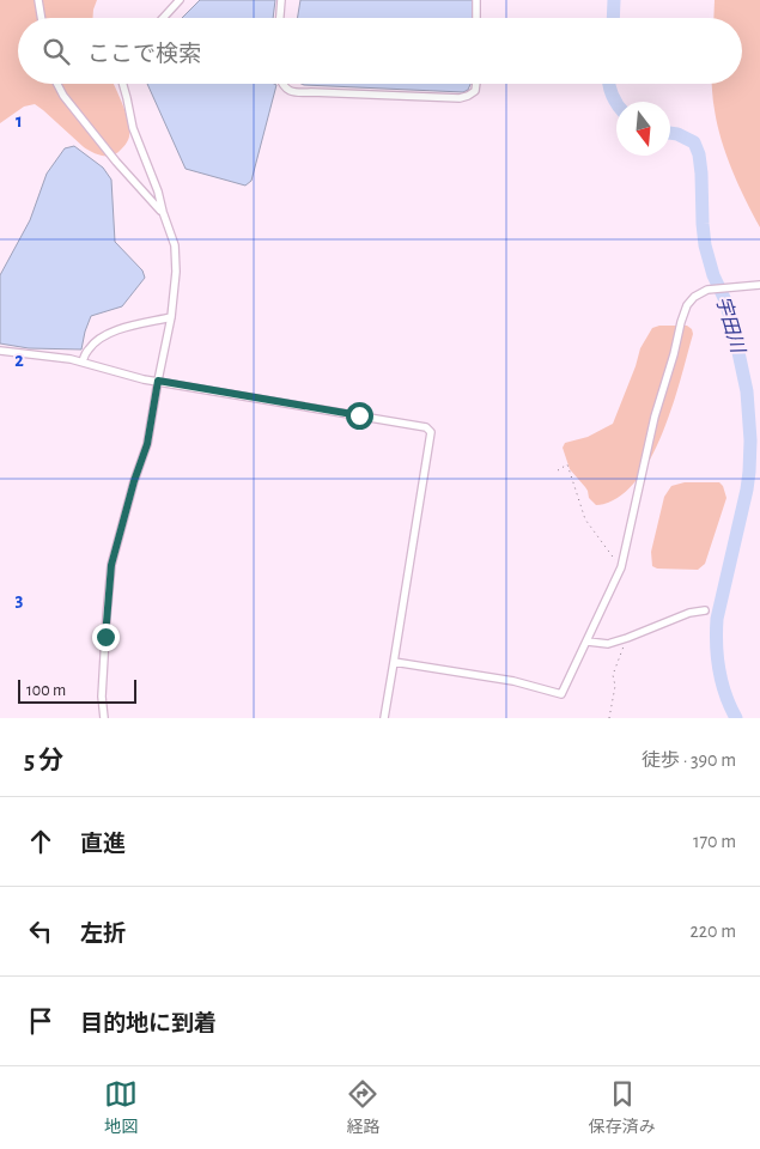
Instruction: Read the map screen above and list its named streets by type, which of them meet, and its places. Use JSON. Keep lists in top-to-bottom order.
{
  "water": ["宇田川"],
  "scale_bar": "100 m",
  "north": "bottom",
  "page": {
    "search": "ここで検索",
    "scale": "100 m",
    "heading": ["5 分", "徒歩 · 390 m"],
    "list": [
      ["直進", "170 m"],
      ["左折", "220 m"],
      "目的地に到着"
    ],
    "nav": ["地図", "経路", "保存済み"]
  },
  "grid": {
    "rows": ["1", "2", "3"]
  }
}
